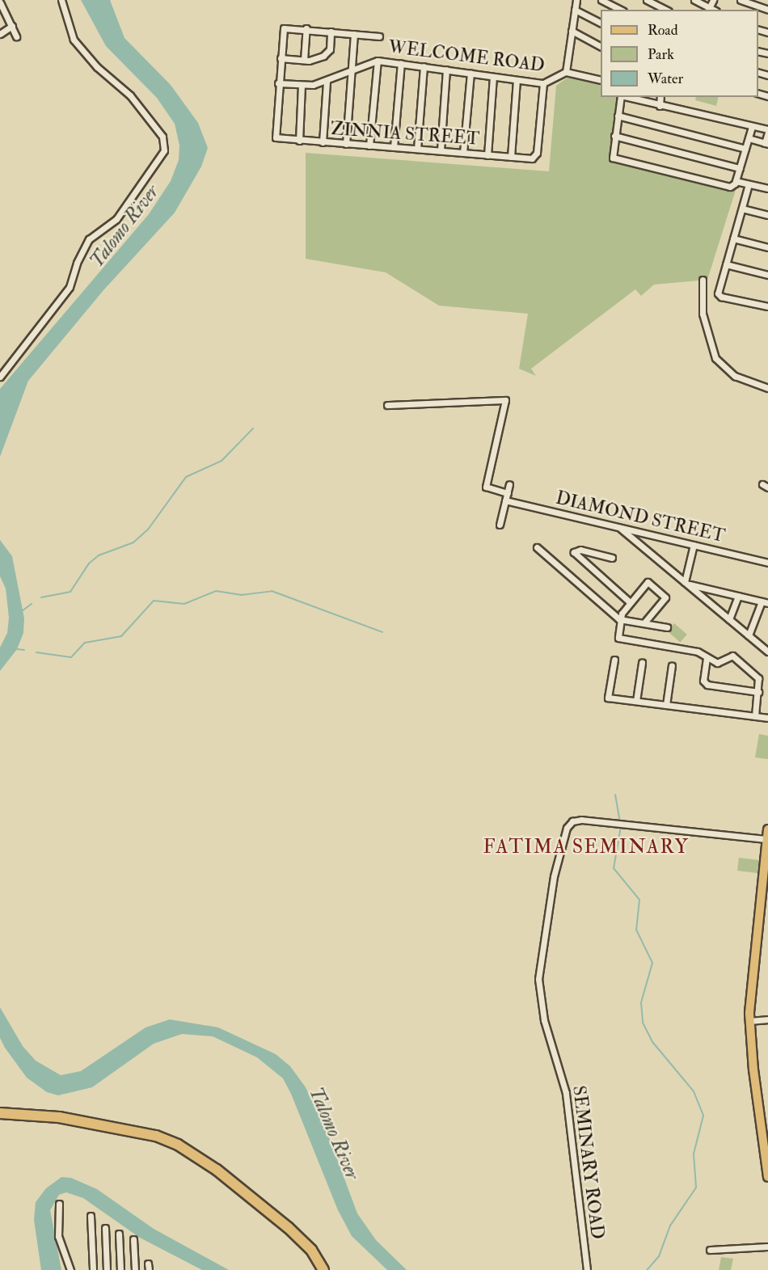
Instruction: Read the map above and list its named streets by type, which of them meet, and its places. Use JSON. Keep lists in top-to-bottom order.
{
  "streets": {
    "street": [
      "WELCOME ROAD",
      "ZINNIA STREET",
      "DIAMOND STREET",
      "SEMINARY ROAD"
    ]
  },
  "crossings": [
    ["WELCOME ROAD", "ZINNIA STREET"]
  ],
  "districts": ["FATIMA SEMINARY"],
  "water": ["Talomo River"],
  "legend": ["Road", "Park", "Water"]
}
